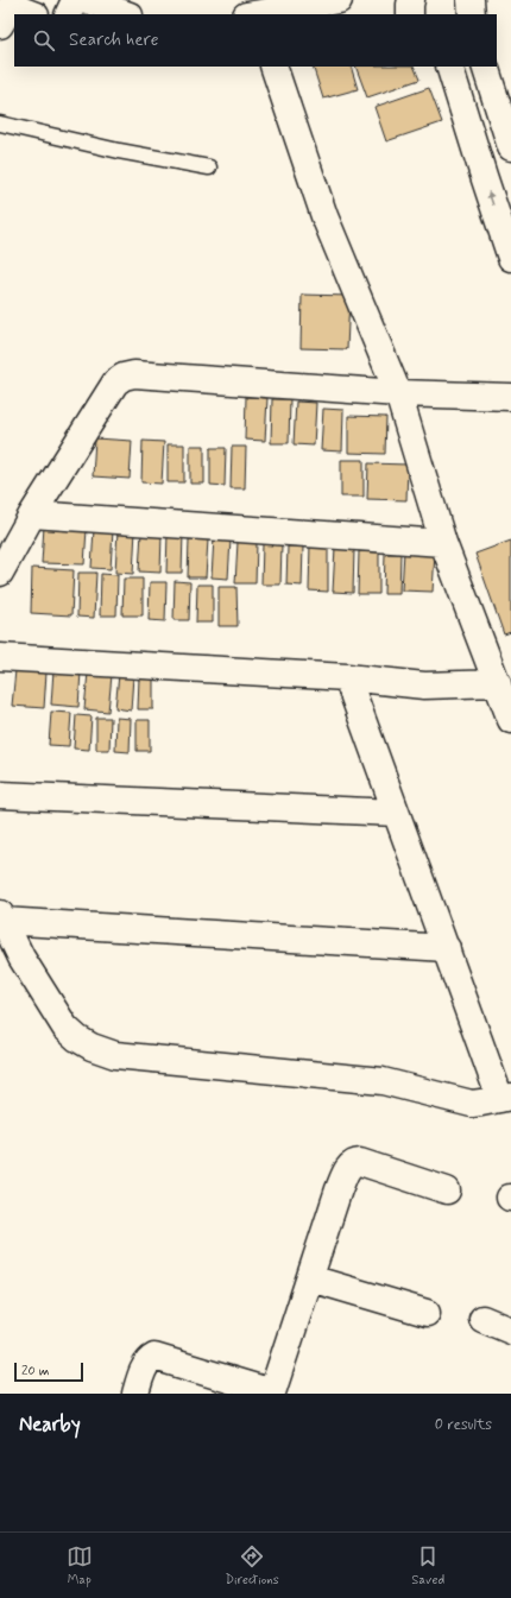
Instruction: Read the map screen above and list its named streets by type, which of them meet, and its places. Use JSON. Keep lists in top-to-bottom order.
{
  "scale_bar": "20 m",
  "page": {
    "search": "Search here",
    "scale": "20 m",
    "heading": ["Nearby", "0 results"],
    "nav": ["Map", "Directions", "Saved"]
  }
}
